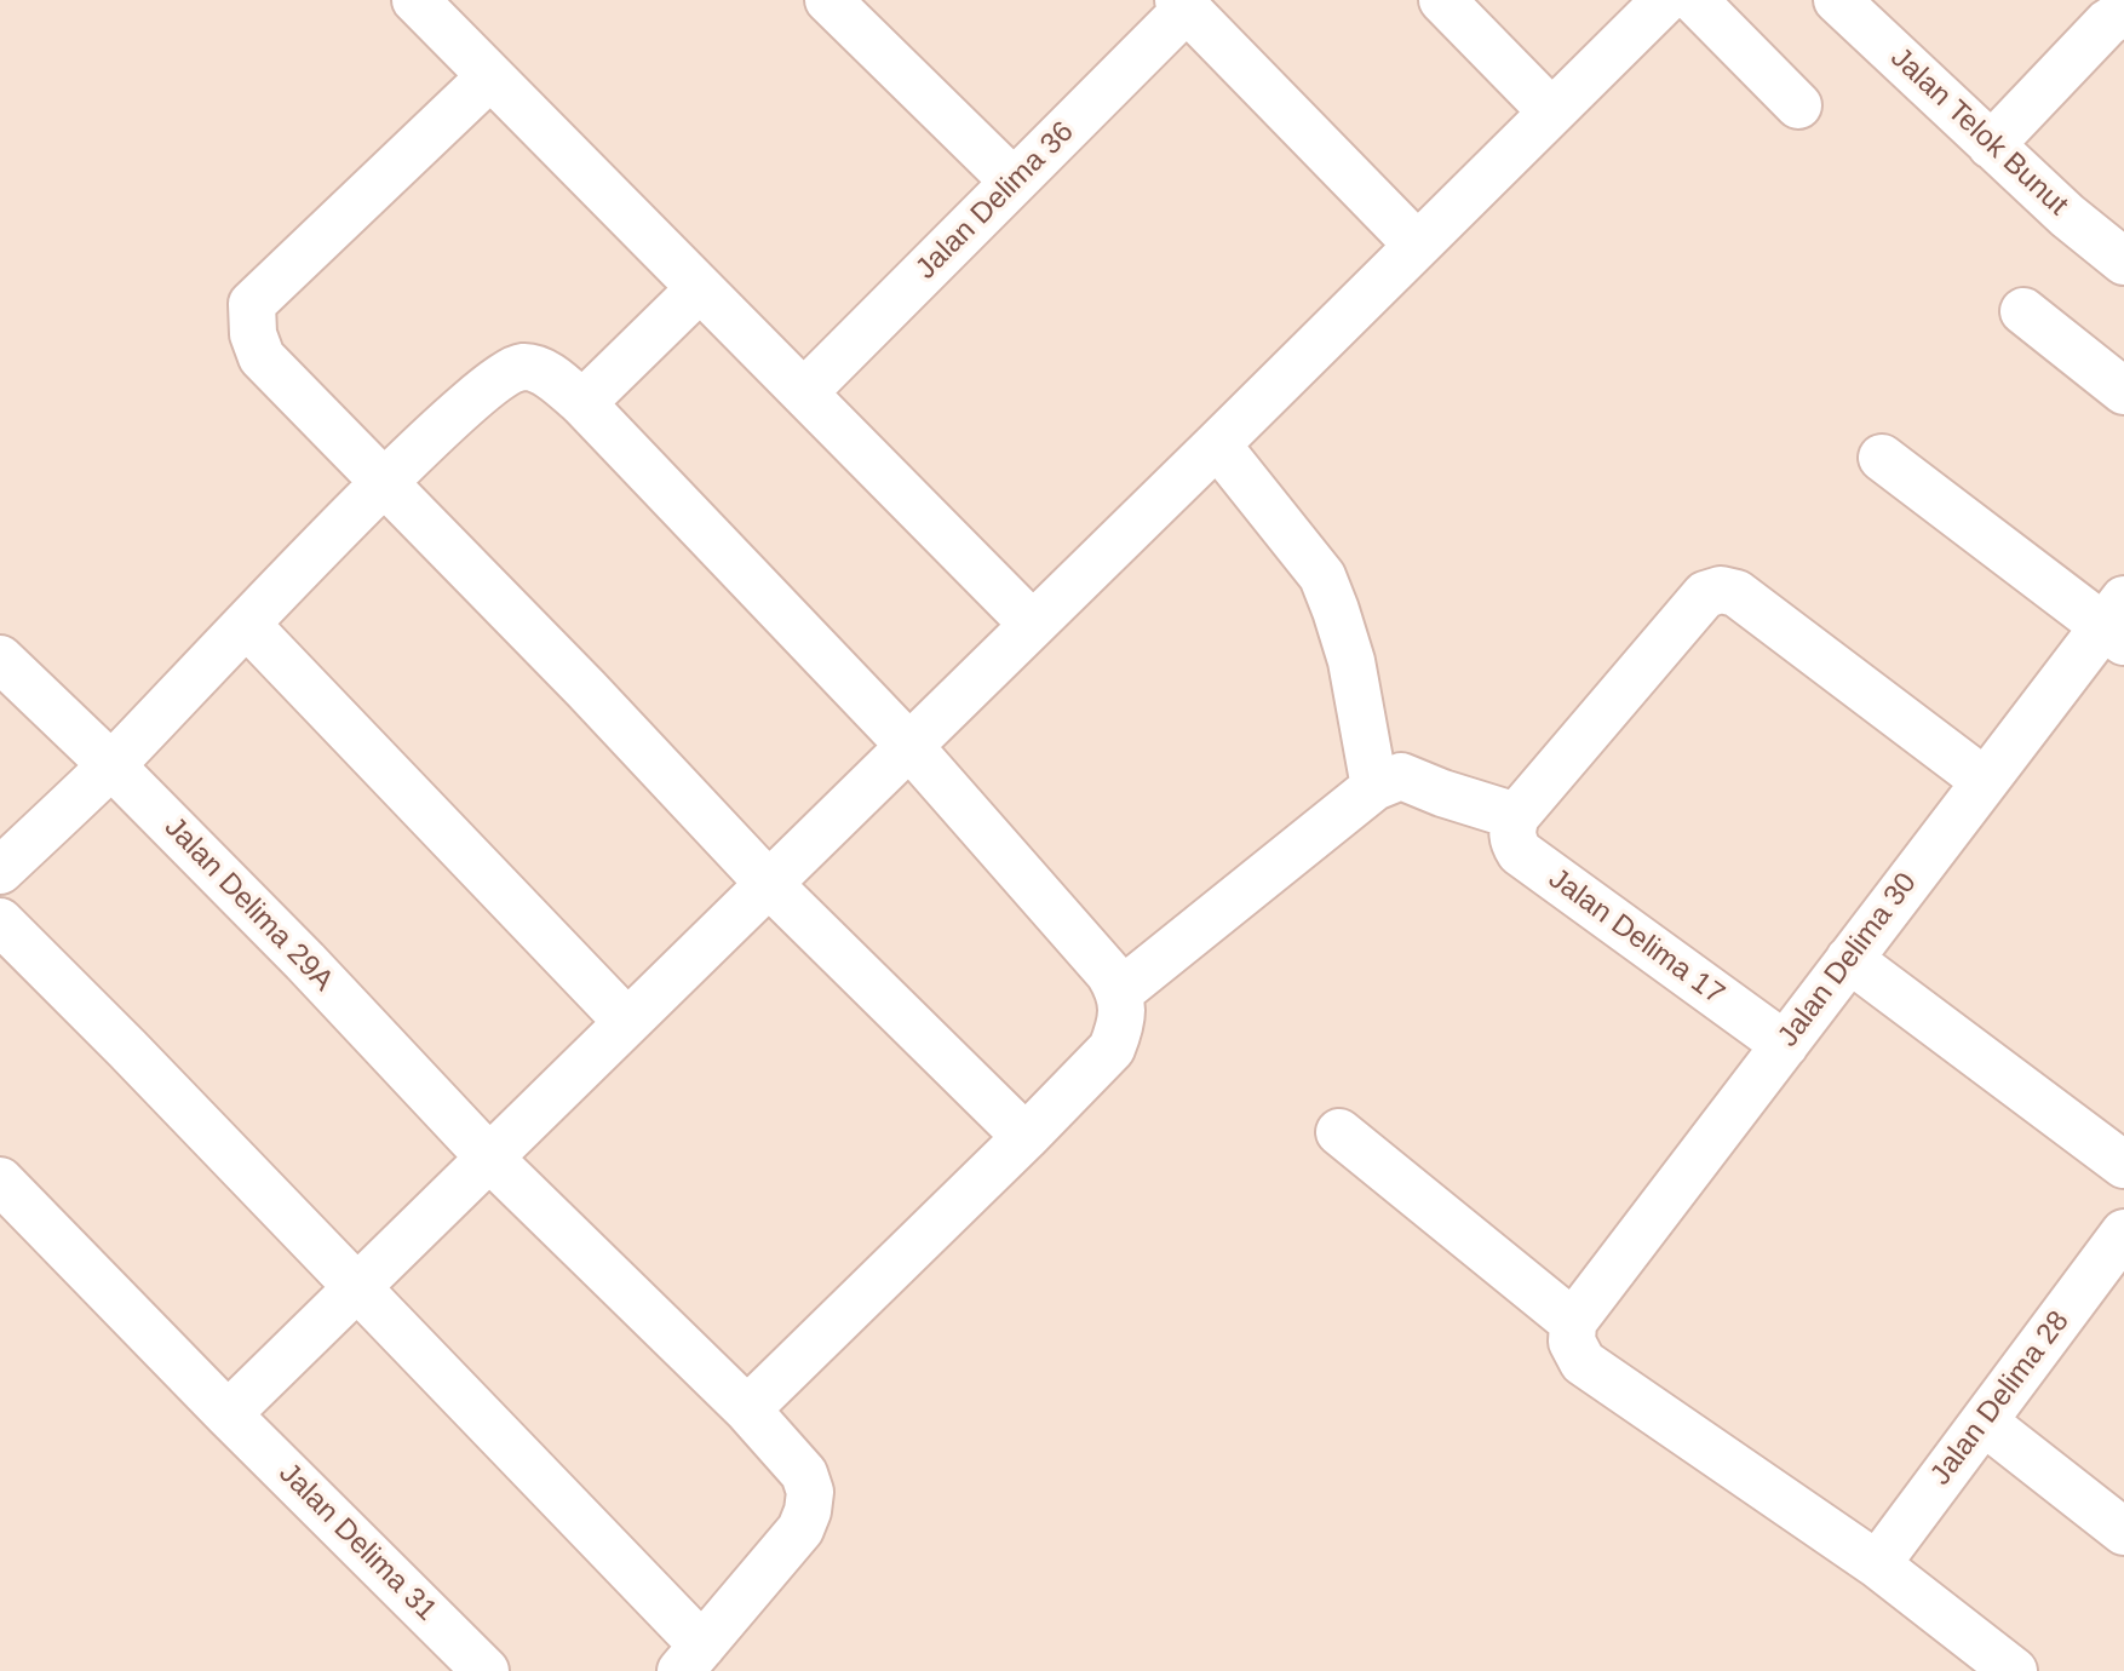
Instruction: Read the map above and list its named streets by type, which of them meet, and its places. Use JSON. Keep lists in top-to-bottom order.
{
  "streets": {
    "street": [
      "Jalan Telok Bunut",
      "Jalan Delima 36",
      "Jalan Delima 29A",
      "Jalan Delima 17",
      "Jalan Delima 30",
      "Jalan Delima 28",
      "Jalan Delima 31"
    ]
  },
  "crossings": [
    ["Jalan Delima 17", "Jalan Delima 30"]
  ]
}
